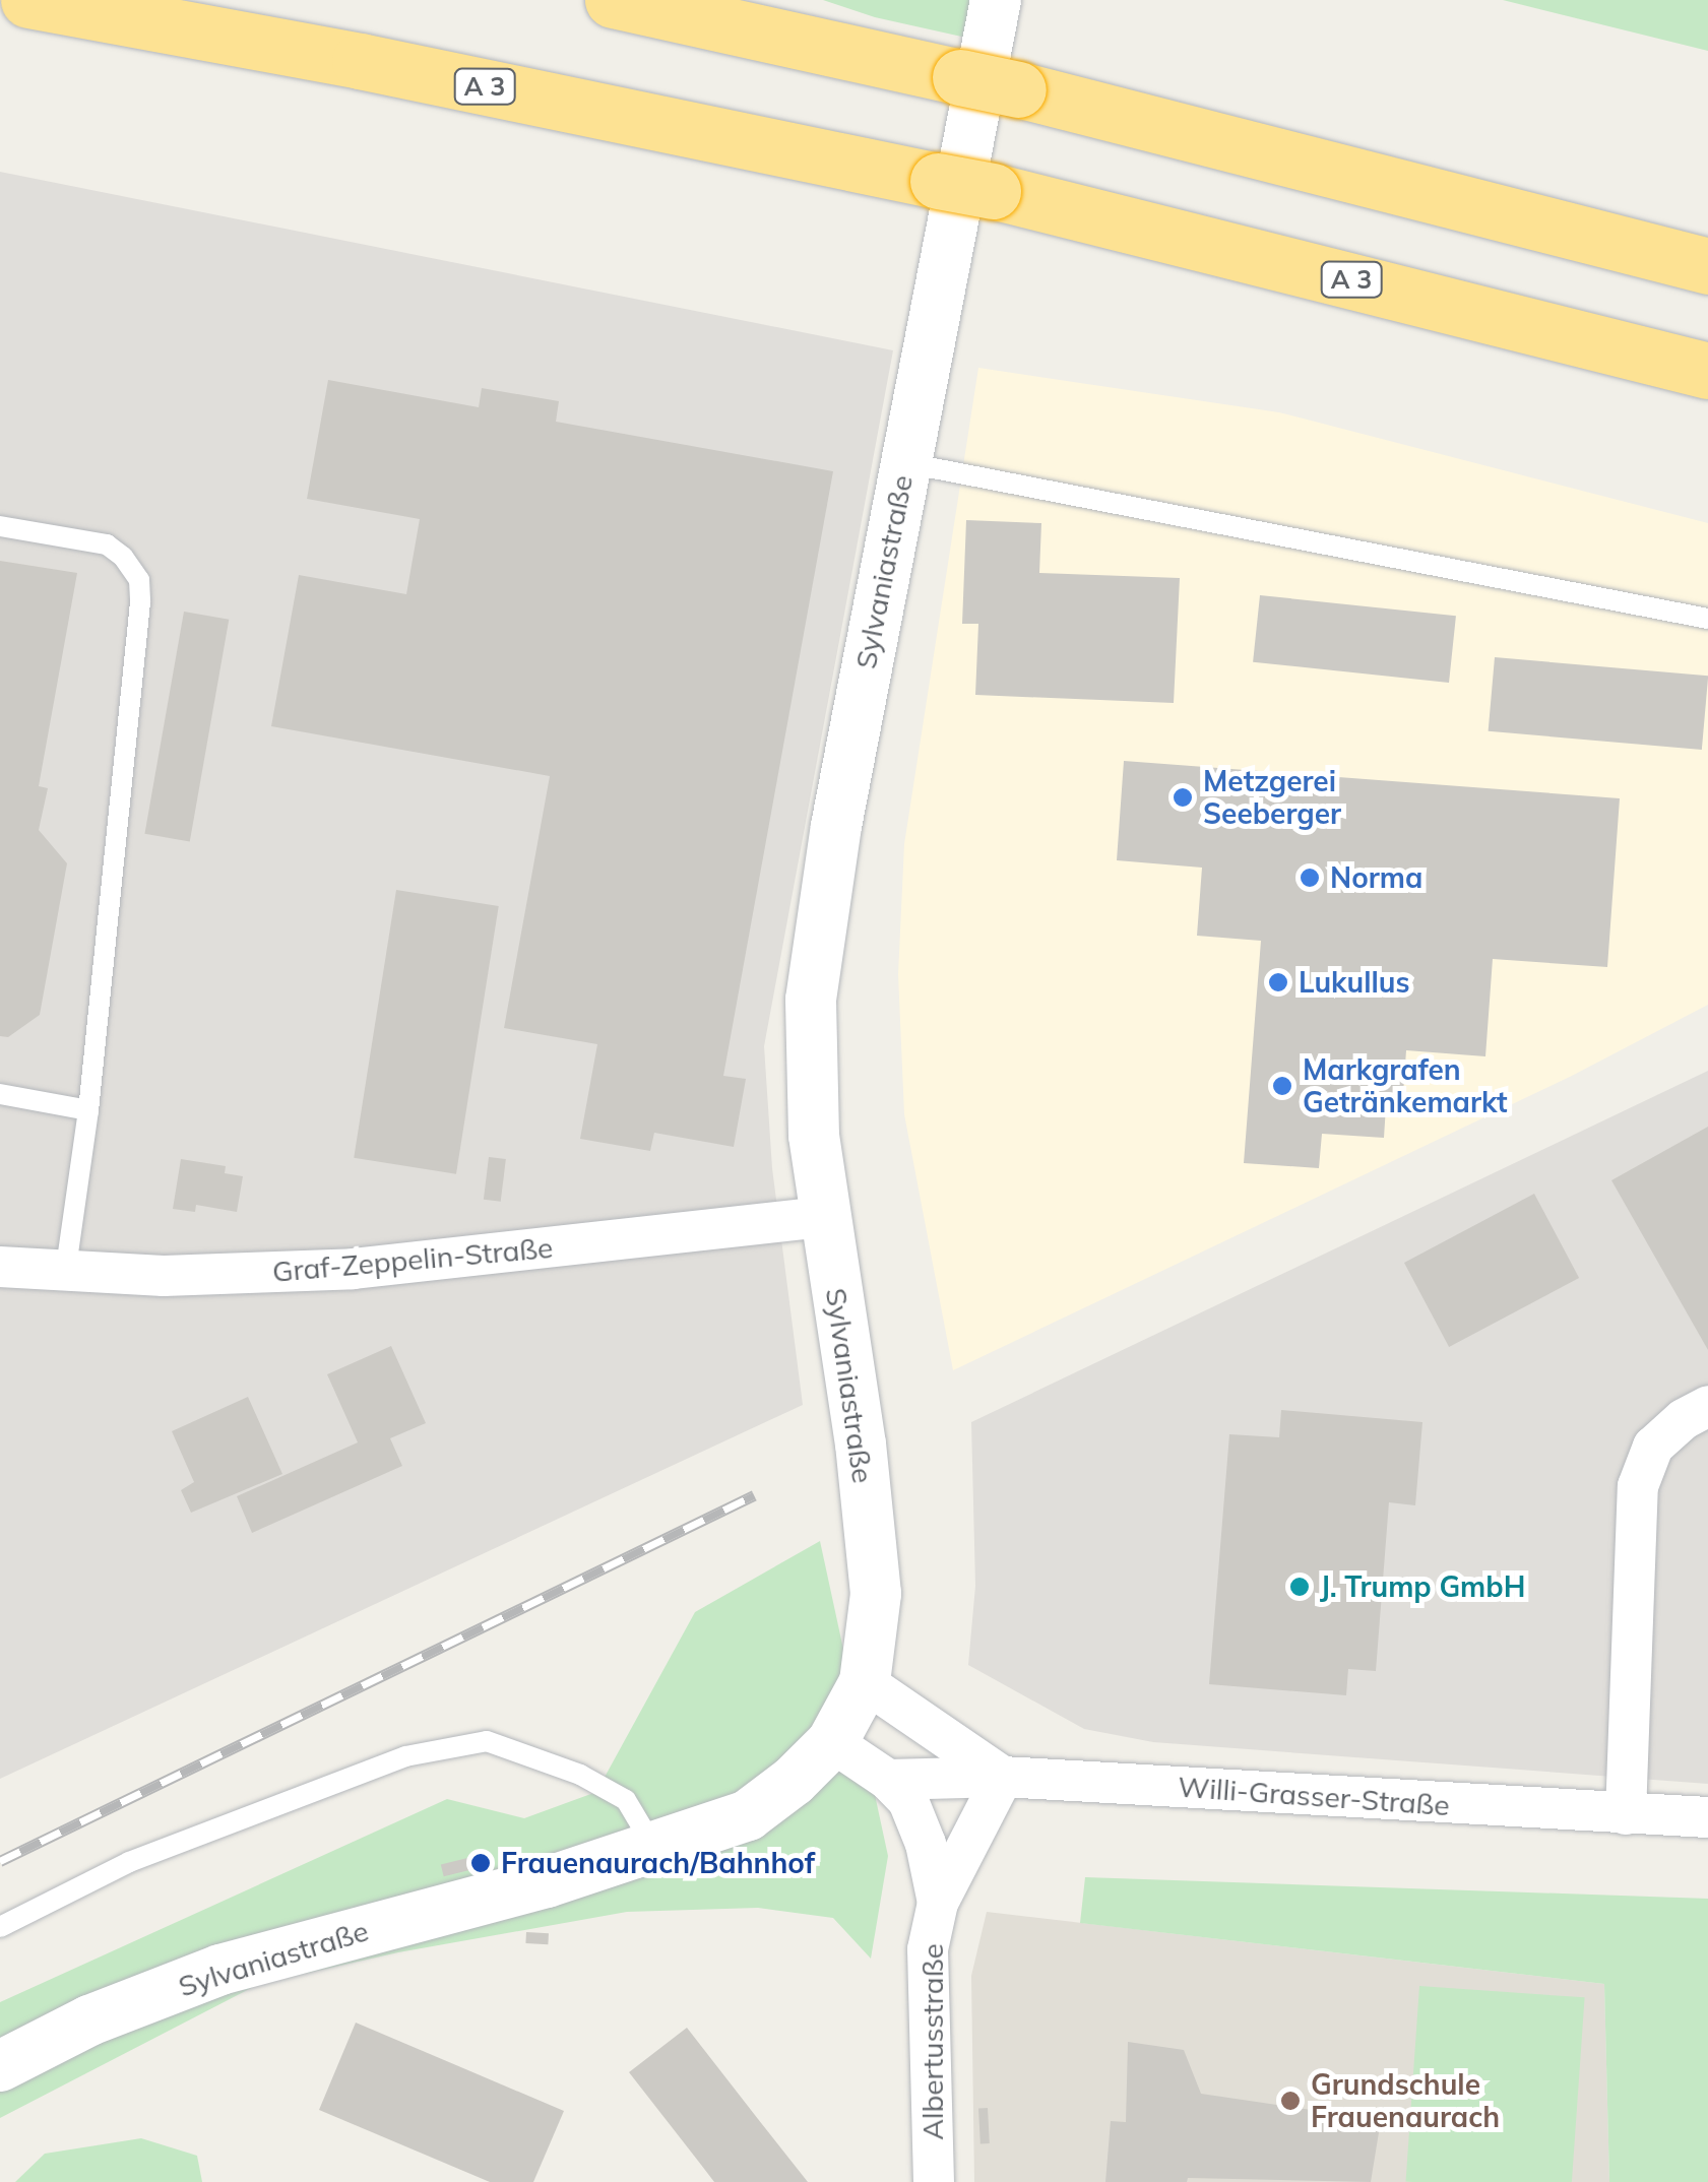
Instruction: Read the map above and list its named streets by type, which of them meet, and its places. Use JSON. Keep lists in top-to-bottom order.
{
  "streets": {
    "highway": ["A 3"],
    "street": [
      "Sylvaniastraße",
      "Graf-Zeppelin-Straße",
      "Willi-Grasser-Straße",
      "Albertusstraße"
    ]
  },
  "crossings": [
    ["Sylvaniastraße", "Graf-Zeppelin-Straße"],
    ["Willi-Grasser-Straße", "Albertusstraße"]
  ],
  "places": [
    "Metzgerei Seeberger",
    "Norma",
    "Lukullus",
    "Markgrafen Getränkemarkt",
    "J. Trump GmbH",
    "Frauenaurach/Bahnhof",
    "Grundschule Frauenaurach"
  ]
}
